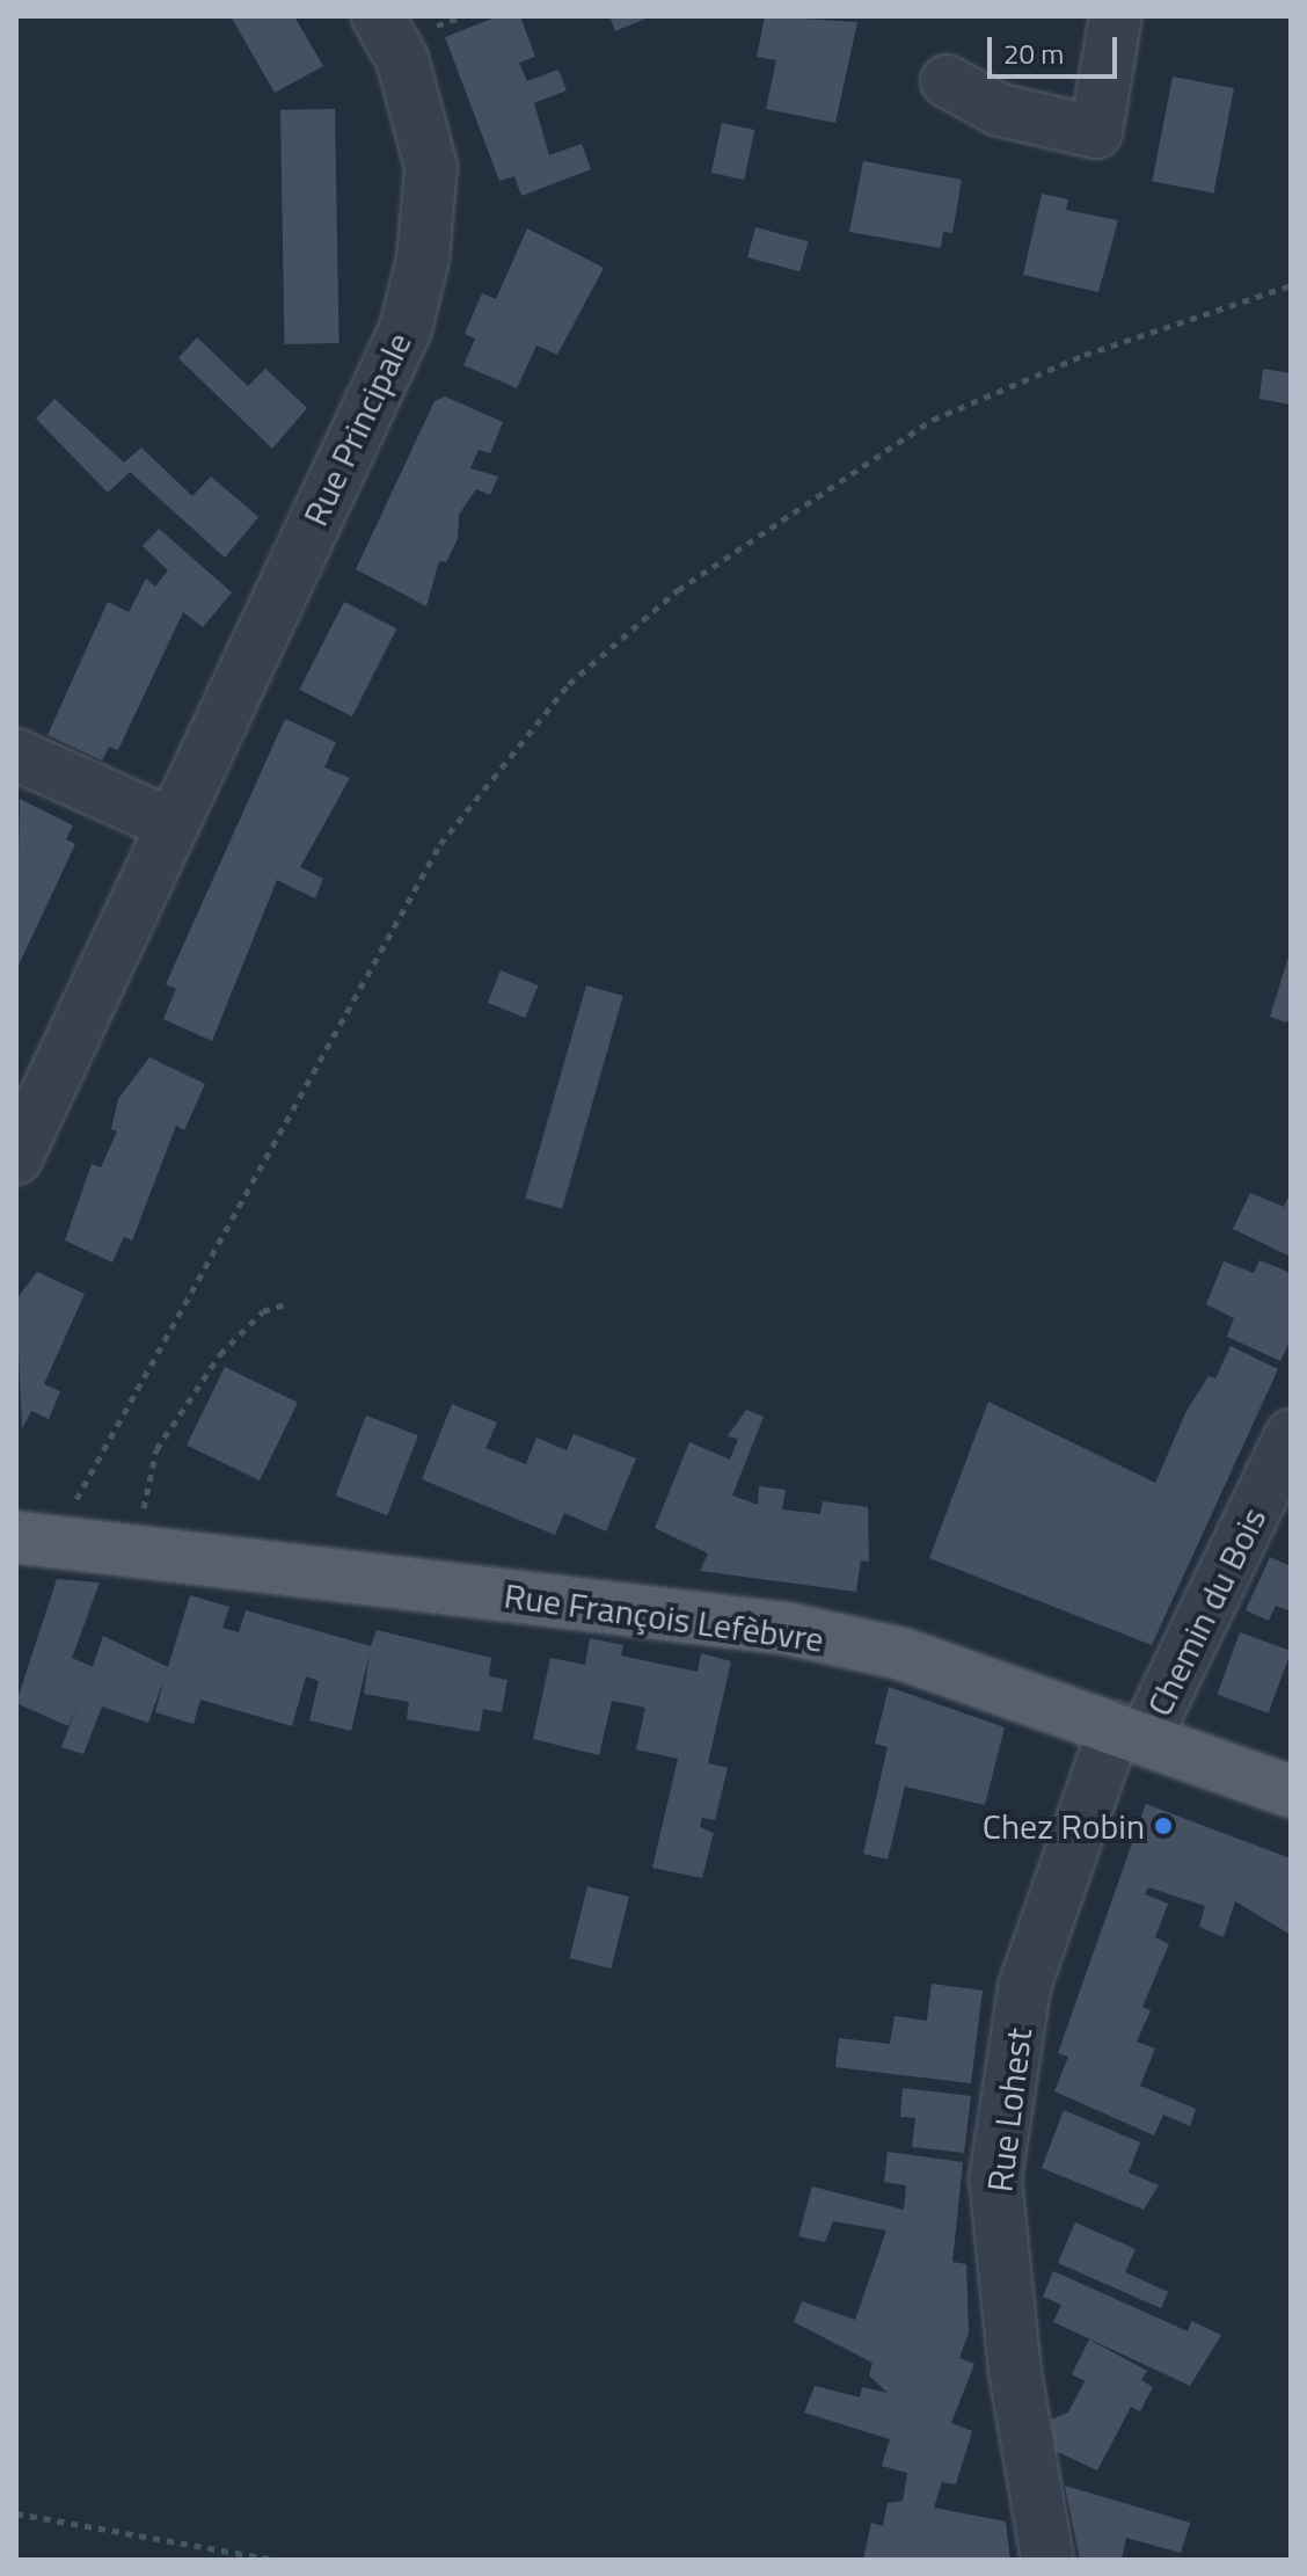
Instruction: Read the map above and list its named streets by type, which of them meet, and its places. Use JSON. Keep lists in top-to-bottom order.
{
  "streets": {
    "main road": ["Rue François Lefèbvre"],
    "street": ["Rue Principale", "Chemin du Bois", "Rue Lohest"]
  },
  "crossings": [
    ["Chemin du Bois", "Rue François Lefèbvre"],
    ["Chemin du Bois", "Rue Lohest"],
    ["Rue François Lefèbvre", "Rue Lohest"]
  ],
  "places": ["Chez Robin"],
  "scale_bar": "20 m"
}
